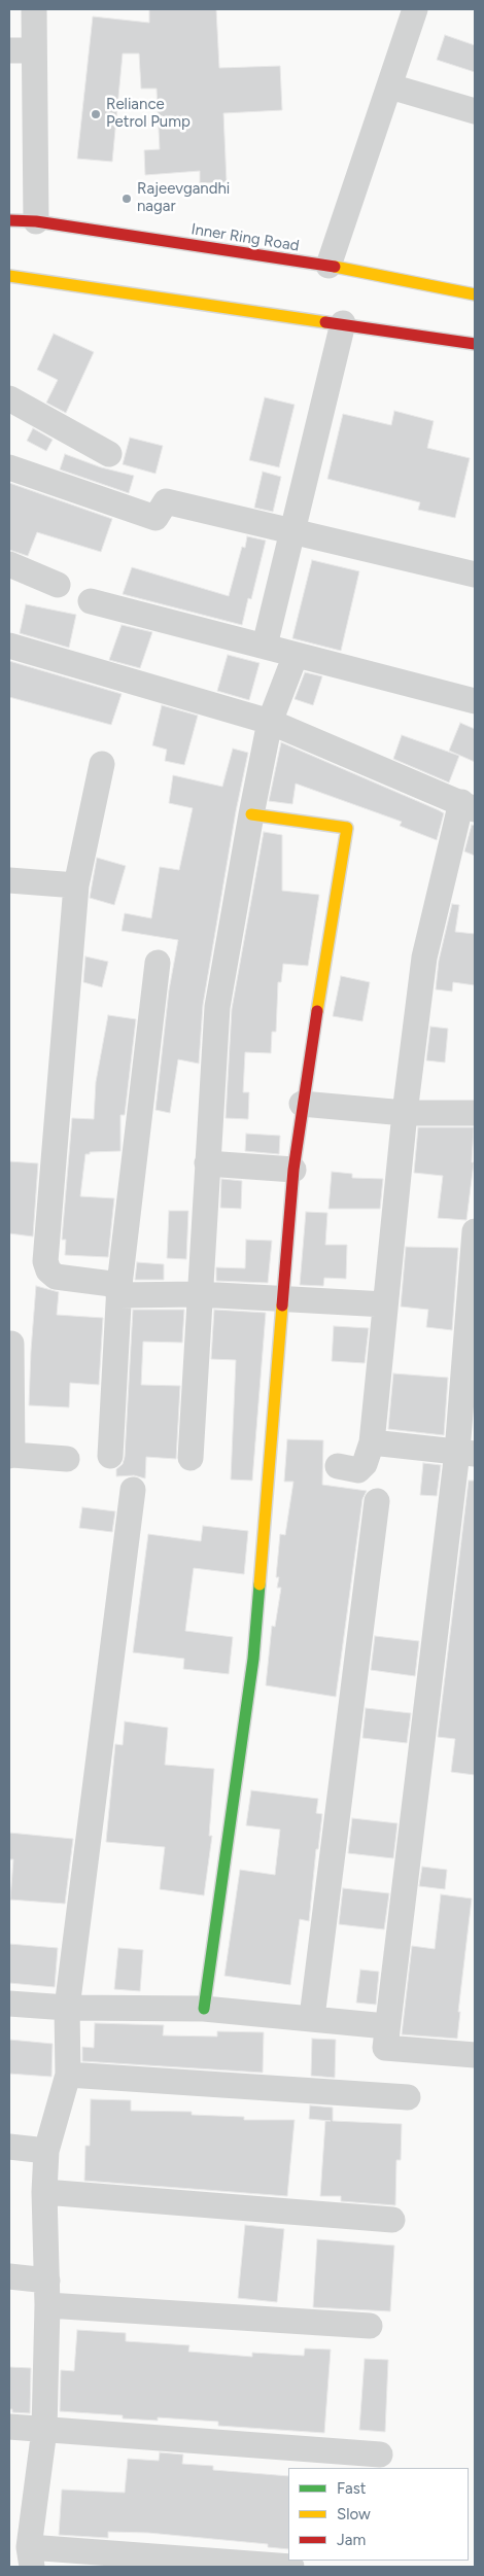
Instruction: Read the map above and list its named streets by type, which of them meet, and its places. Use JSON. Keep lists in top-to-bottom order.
{
  "streets": {
    "main road": ["Inner Ring Road"]
  },
  "places": ["Reliance Petrol Pump", "Rajeevgandhi nagar"],
  "legend": ["Fast", "Slow", "Jam"]
}
